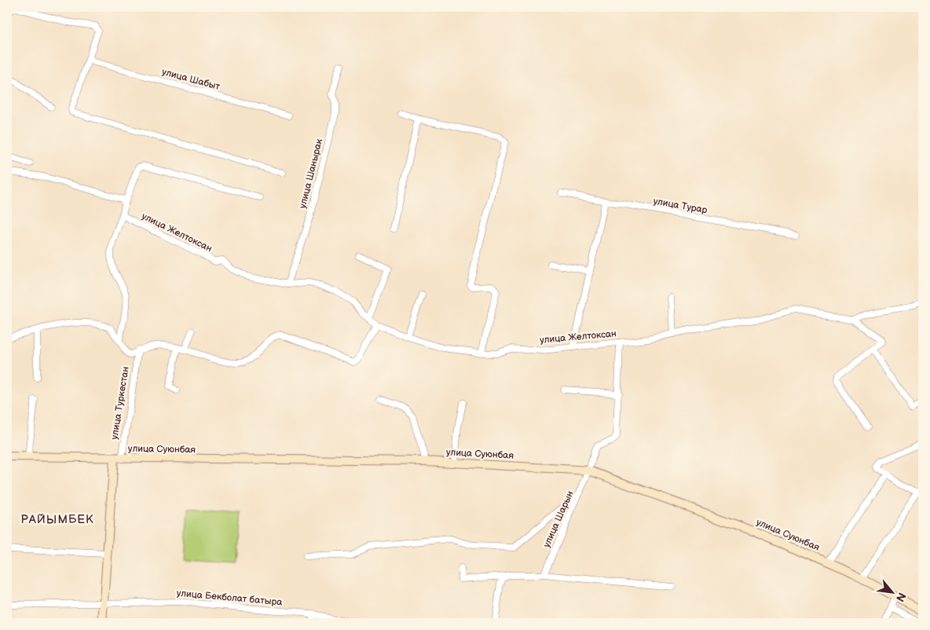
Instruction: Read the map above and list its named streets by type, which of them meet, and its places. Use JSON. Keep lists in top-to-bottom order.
{
  "streets": {
    "main road": ["улица Туркестан", "улица Суюнбая"],
    "street": [
      "улица Шабыт",
      "улица Шанырак",
      "улица Турар",
      "улица Желтоксан",
      "улица Шарын",
      "улица Бекболат батыра"
    ]
  },
  "crossings": [
    ["улица Шанырак", "улица Желтоксан"],
    ["улица Туркестан", "улица Суюнбая"],
    ["улица Туркестан", "улица Бекболат батыра"],
    ["улица Суюнбая", "улица Шарын"]
  ],
  "districts": ["РАЙЫМБЕК"],
  "north": "bottom right"
}
